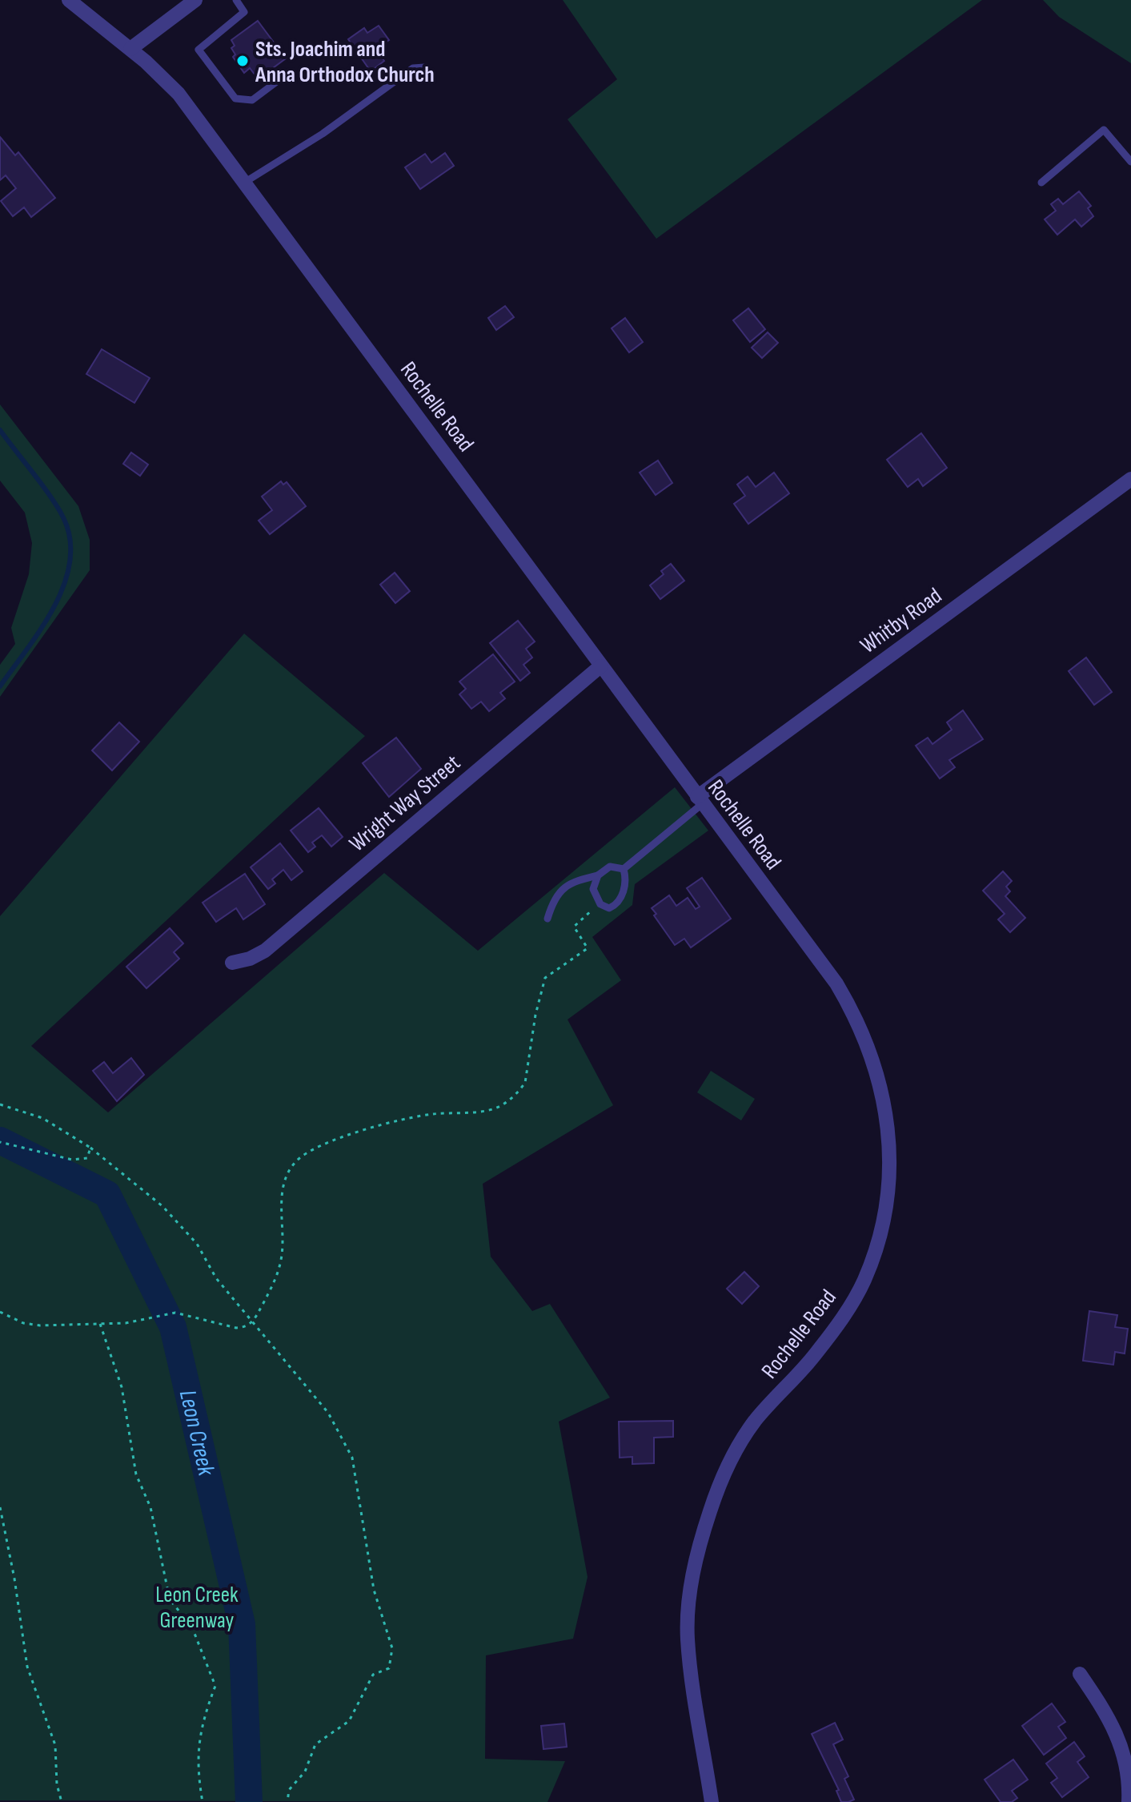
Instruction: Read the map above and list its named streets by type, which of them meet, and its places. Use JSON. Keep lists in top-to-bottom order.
{
  "streets": {
    "street": ["Rochelle Road", "Whitby Road", "Wright Way Street"]
  },
  "crossings": [
    ["Rochelle Road", "Whitby Road"],
    ["Rochelle Road", "Wright Way Street"]
  ],
  "water": ["Leon Creek"],
  "parks": ["Leon Creek Greenway"],
  "places": ["Sts. Joachim and Anna Orthodox Church"]
}
